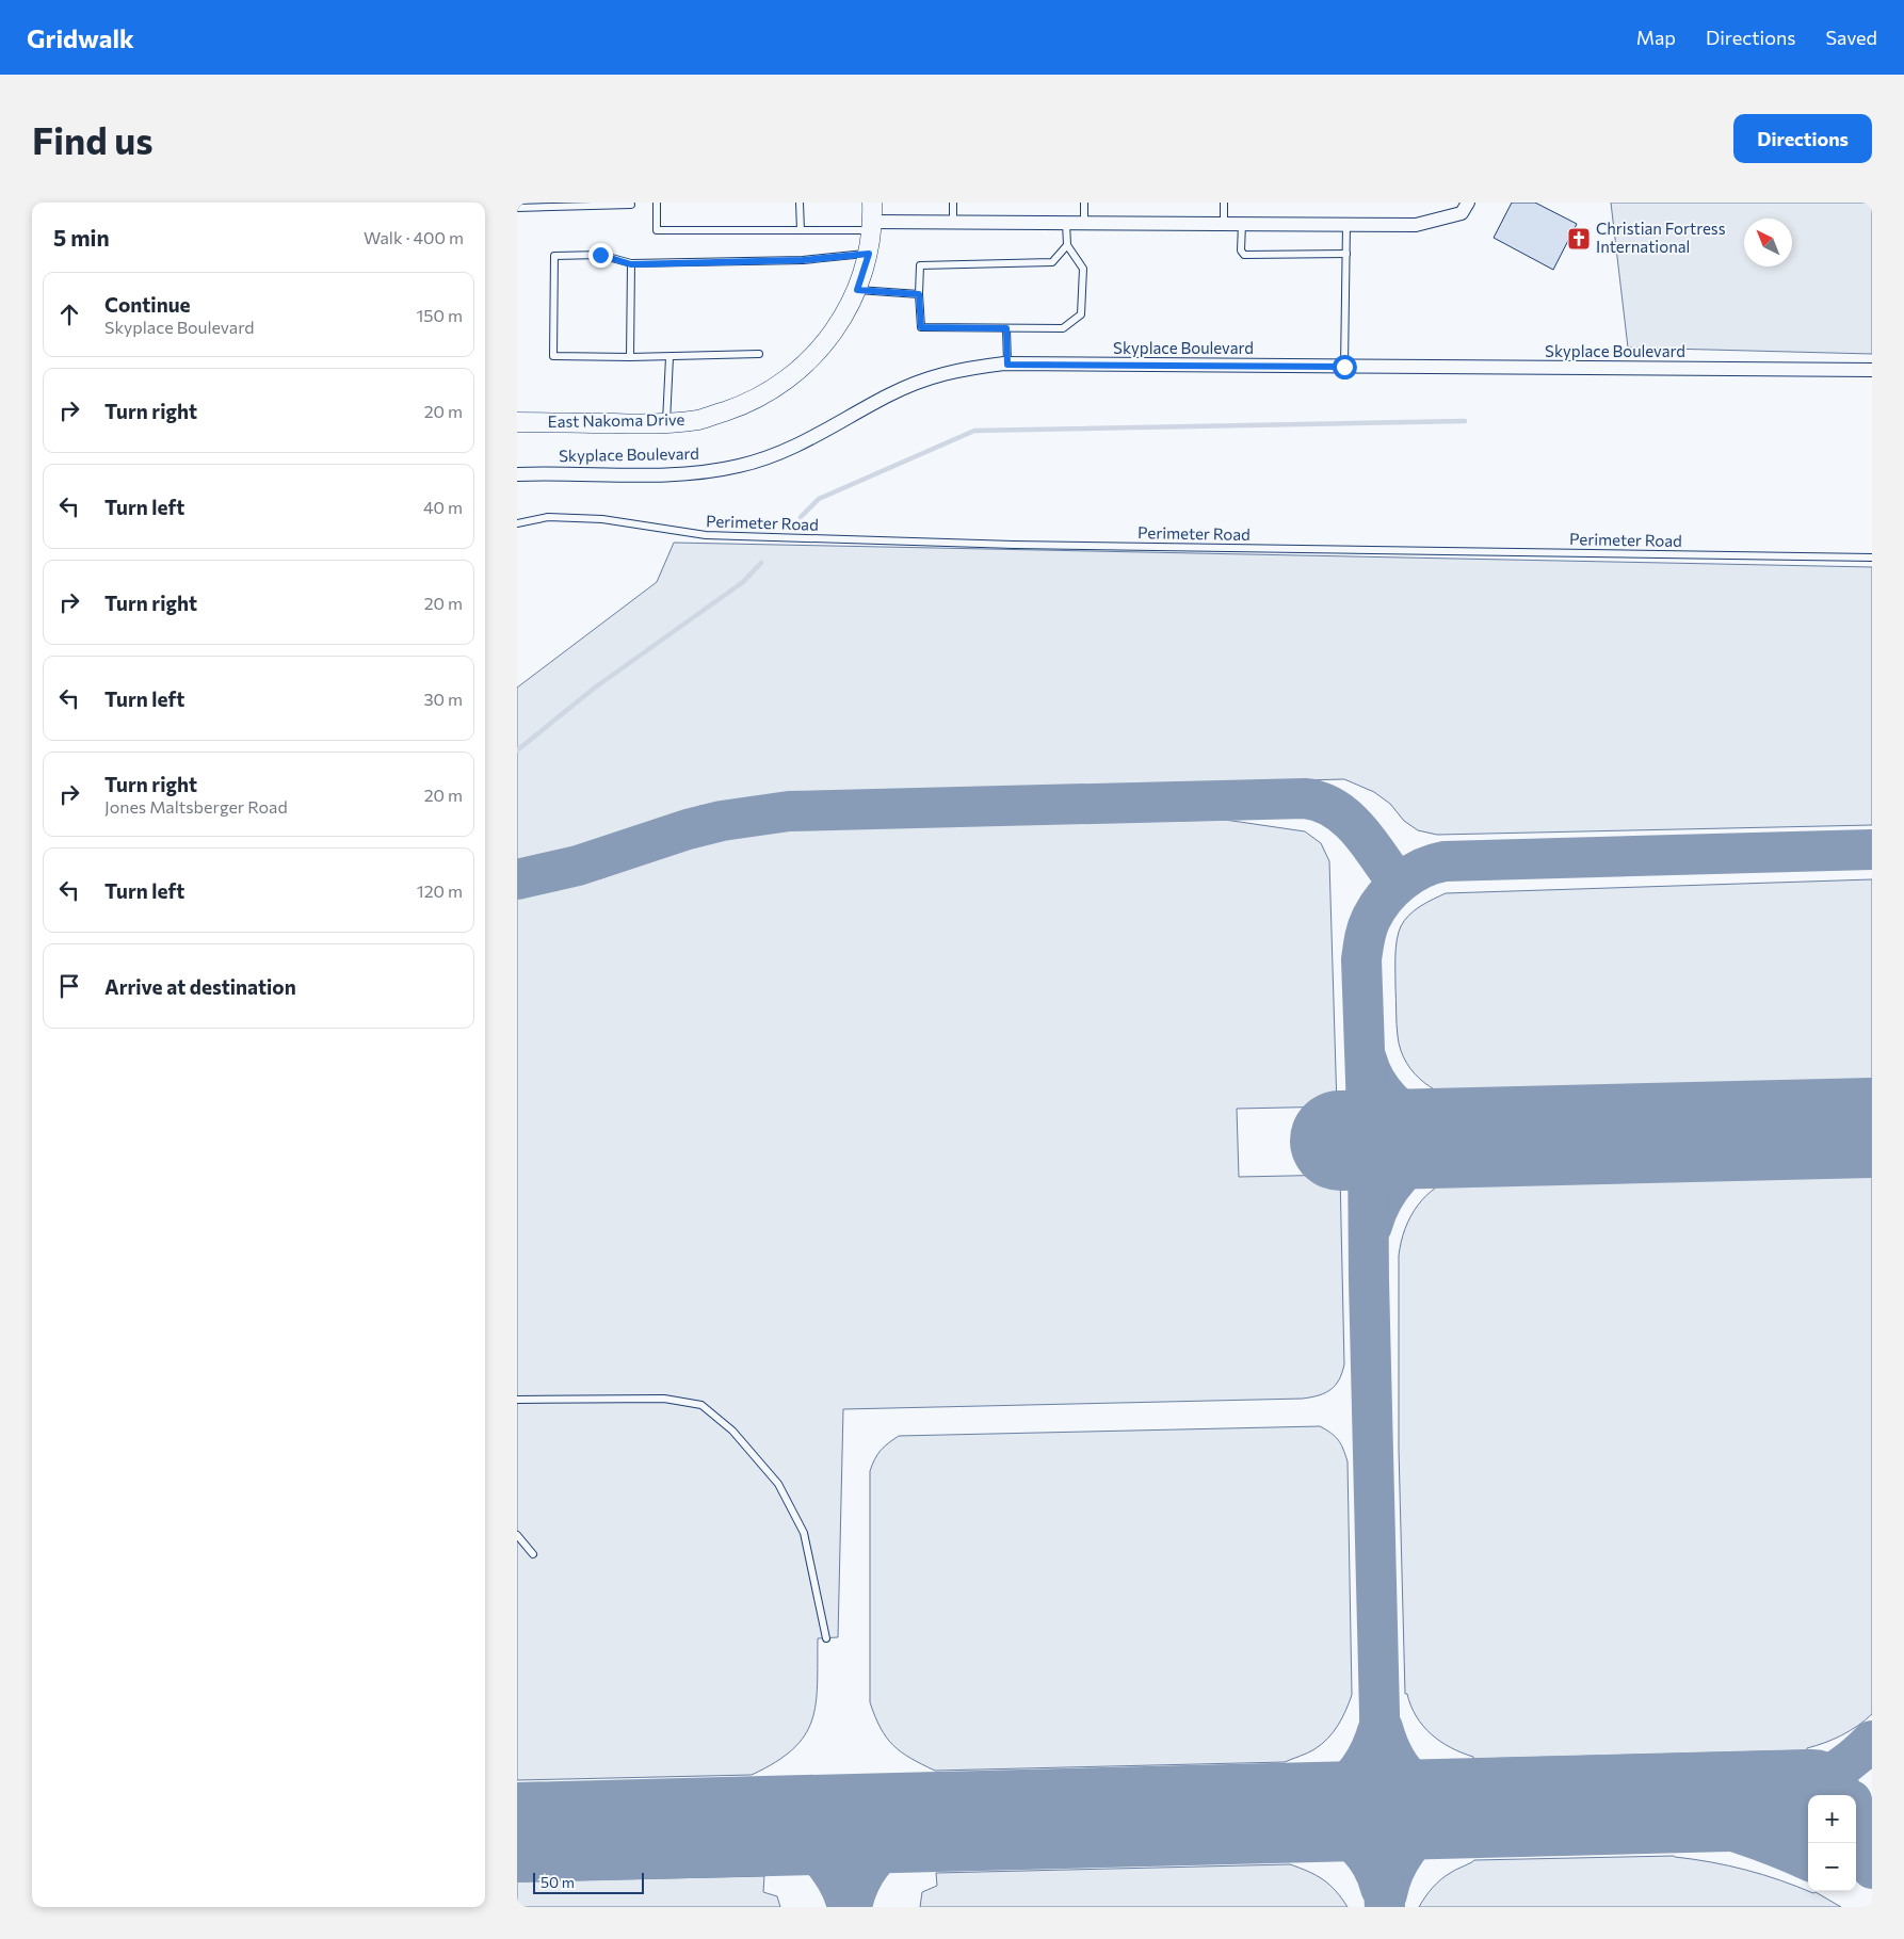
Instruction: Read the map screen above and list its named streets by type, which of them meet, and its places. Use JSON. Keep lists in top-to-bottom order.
{
  "streets": {
    "main road": ["East Nakoma Drive"],
    "street": ["Skyplace Boulevard"],
    "lane": ["Perimeter Road"]
  },
  "places": {
    "church": ["Christian Fortress International"]
  },
  "scale_bar": "50 m",
  "north": "top left",
  "page": {
    "header": "Gridwalk",
    "nav": ["Map", "Directions", "Saved"],
    "buttons": "Directions",
    "title": "Find us",
    "heading": ["5 min", "Walk · 400 m"],
    "list": [
      ["Continue", "Skyplace Boulevard", "150 m"],
      ["Turn right", "20 m"],
      ["Turn left", "40 m"],
      ["Turn right", "20 m"],
      ["Turn left", "30 m"],
      ["Turn right", "Jones Maltsberger Road", "20 m"],
      ["Turn left", "120 m"],
      "Arrive at destination"
    ],
    "map_buttons": ["+", "−"],
    "scale": "50 m"
  }
}
